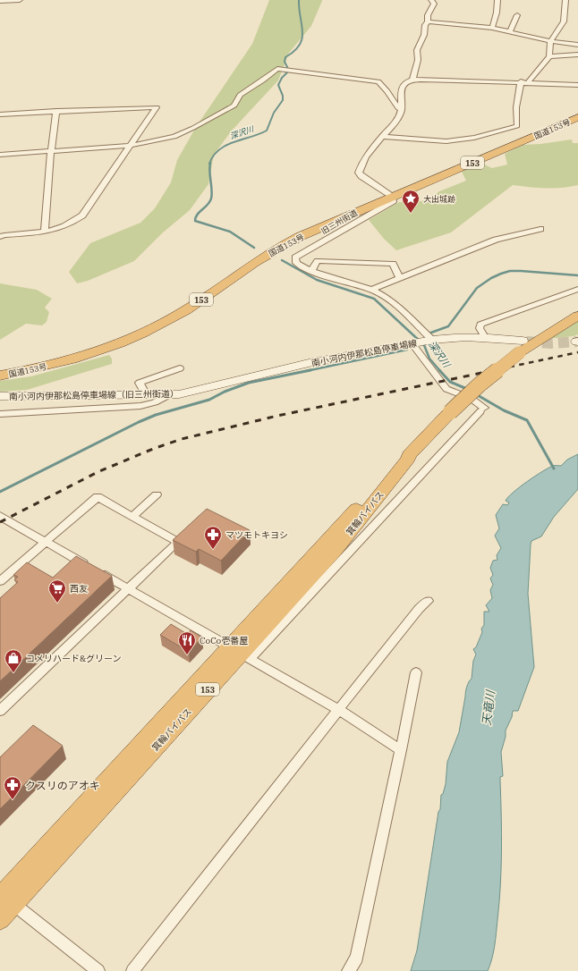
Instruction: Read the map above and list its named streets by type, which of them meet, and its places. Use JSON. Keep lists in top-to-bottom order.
{
  "streets": {
    "highway": ["国道153号", "153", "箕輪バイパス"],
    "main road": ["南小河内伊那松島停車場線", "南小河内伊那松島停車場線（旧三州街道）"],
    "street": ["旧三州街道"]
  },
  "crossings": [
    ["国道153号", "旧三州街道"],
    ["南小河内伊那松島停車場線", "南小河内伊那松島停車場線（旧三州街道）"],
    ["南小河内伊那松島停車場線", "箕輪バイパス"]
  ],
  "water": ["深沢川", "天竜川"],
  "places": {
    "place": ["大出城跡"],
    "pharmacy": ["マツモトキヨシ", "クスリのアオキ"],
    "supermarket": ["西友"],
    "restaurant": ["CoCo壱番屋"],
    "shop": ["コメリハード&グリーン"]
  }
}
